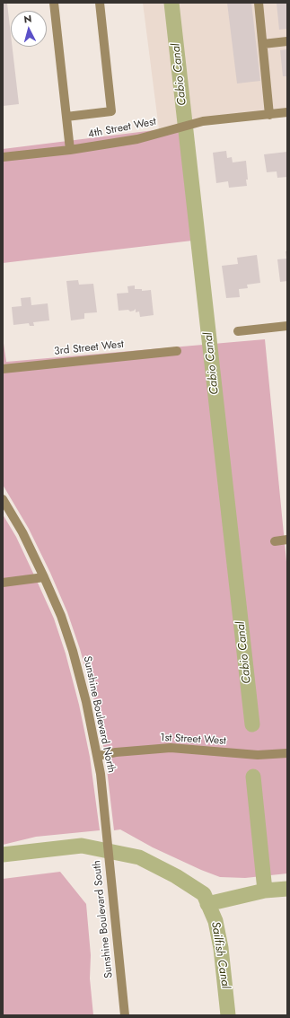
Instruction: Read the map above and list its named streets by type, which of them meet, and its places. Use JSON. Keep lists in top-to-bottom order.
{
  "streets": {
    "street": [
      "4th Street West",
      "3rd Street West",
      "Sunshine Boulevard North",
      "1st Street West",
      "Sunshine Boulevard South"
    ]
  },
  "crossings": [
    ["Sunshine Boulevard North", "1st Street West"],
    ["Sunshine Boulevard North", "Sunshine Boulevard South"]
  ],
  "water": ["Cabio Canal", "Sailfish Canal"],
  "north": "top"
}
